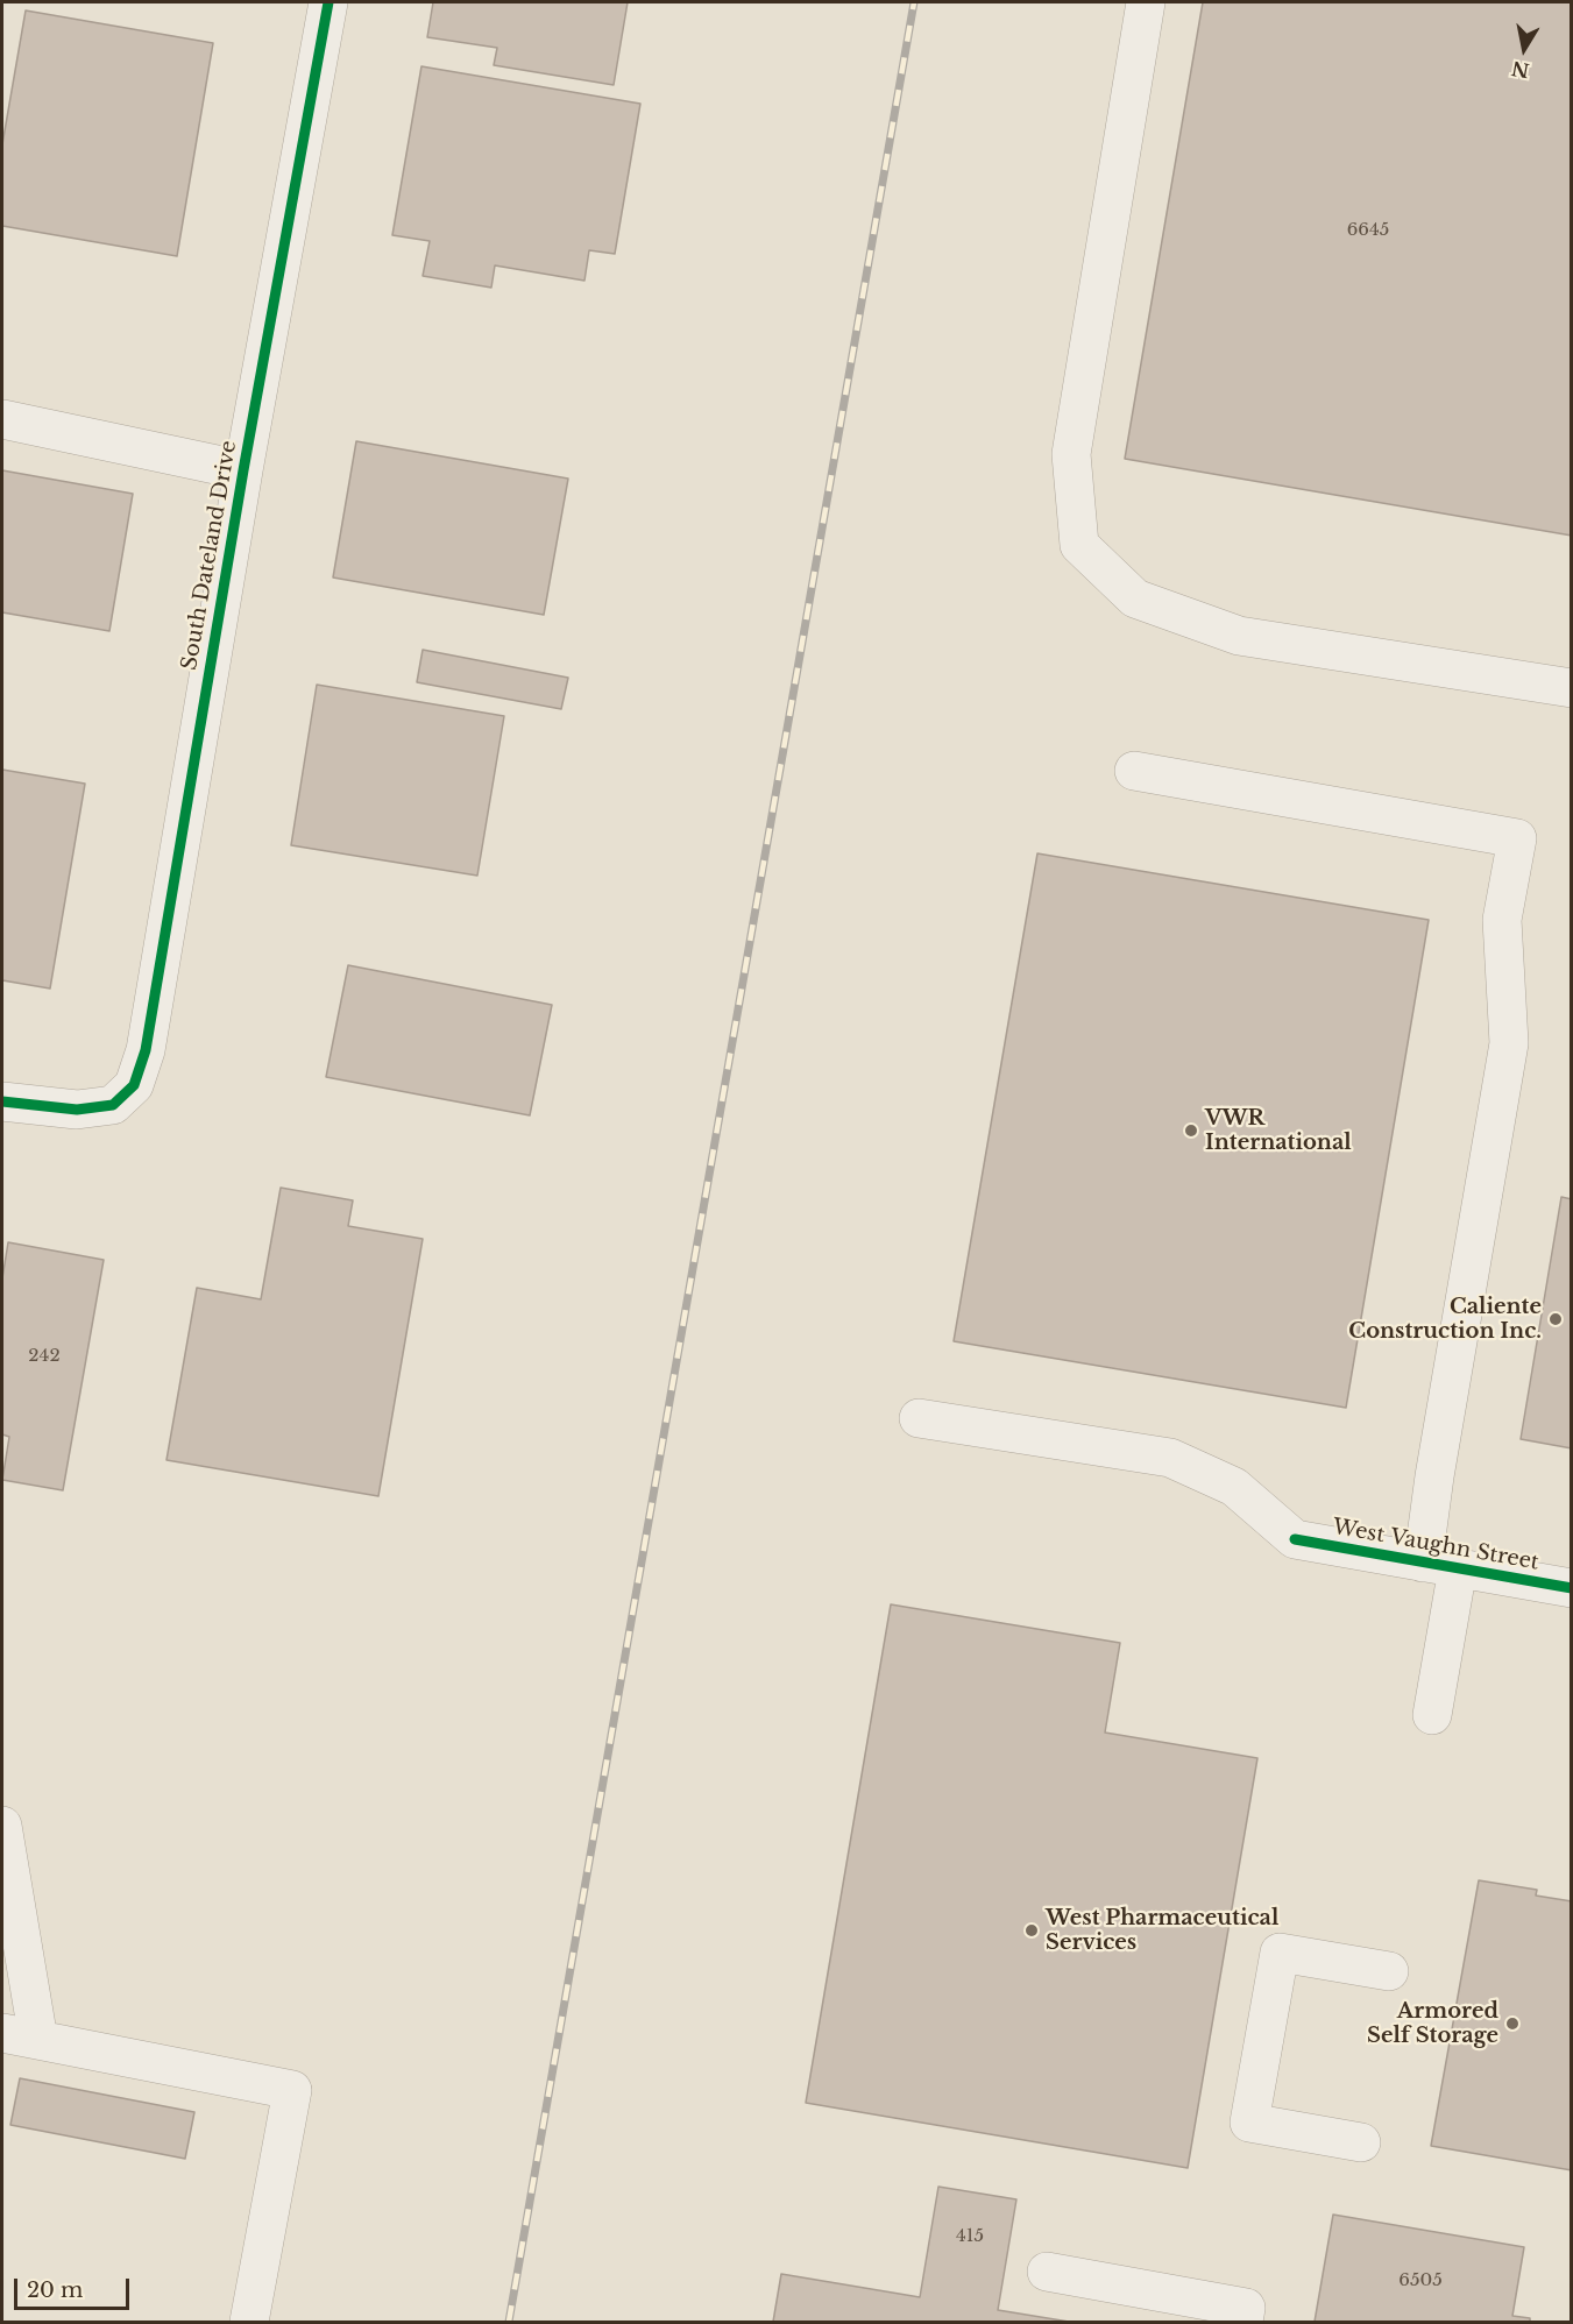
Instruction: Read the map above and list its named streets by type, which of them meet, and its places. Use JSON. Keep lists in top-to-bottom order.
{
  "streets": {
    "street": ["South Dateland Drive", "West Vaughn Street"]
  },
  "places": [
    "VWR International",
    "Caliente Construction Inc.",
    "West Pharmaceutical Services",
    "Armored Self Storage"
  ],
  "house_numbers": [
    "6645",
    "242",
    "415",
    "6505"
  ],
  "scale_bar": "20 m",
  "north": "bottom"
}
